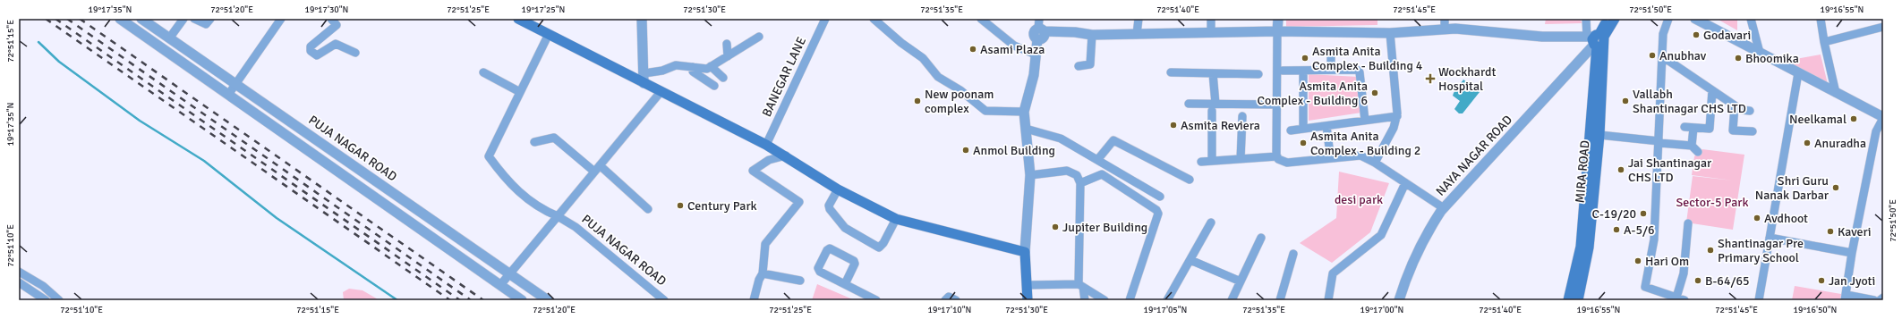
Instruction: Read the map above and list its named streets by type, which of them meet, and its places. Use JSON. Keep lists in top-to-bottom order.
{
  "streets": {
    "main road": ["MIRA ROAD"],
    "street": ["BANEGAR LANE", "PUJA NAGAR ROAD", "NAYA NAGAR ROAD"]
  },
  "crossings": [
    ["NAYA NAGAR ROAD", "MIRA ROAD"]
  ],
  "parks": ["desi park", "Sector-5 Park"],
  "places": {
    "other": [
      "Godavari",
      "Asami Plaza",
      "Anubhav",
      "Asmita Anita Complex - Building 4",
      "Bhoomika",
      "Asmita Anita Complex - Building 6",
      "New poonam complex",
      "Vallabh Shantinagar CHS LTD",
      "Neelkamal",
      "Asmita Reviera",
      "Asmita Anita Complex - Building 2",
      "Anuradha",
      "Anmol Building",
      "Jai Shantinagar CHS LTD",
      "Shri Guru Nanak Darbar",
      "Century Park",
      "C-19/20",
      "Avdhoot",
      "Jupiter Building",
      "A-5/6",
      "Kaveri",
      "Shantinagar Pre Primary School",
      "Hari Om",
      "B-64/65",
      "Jan Jyoti"
    ],
    "health": ["Wockhardt Hospital"]
  },
  "coordinates": [
    "19°17'35\"N",
    "72°51'20\"E",
    "19°17'30\"N",
    "72°51'25\"E",
    "19°17'25\"N",
    "72°51'30\"E",
    "72°51'35\"E",
    "72°51'40\"E",
    "72°51'45\"E",
    "72°51'50\"E",
    "19°16'55\"N",
    "72°51'15\"E",
    "72°51'10\"E",
    "19°17'10\"N",
    "19°17'05\"N",
    "19°17'00\"N",
    "19°16'50\"N"
  ]
}
